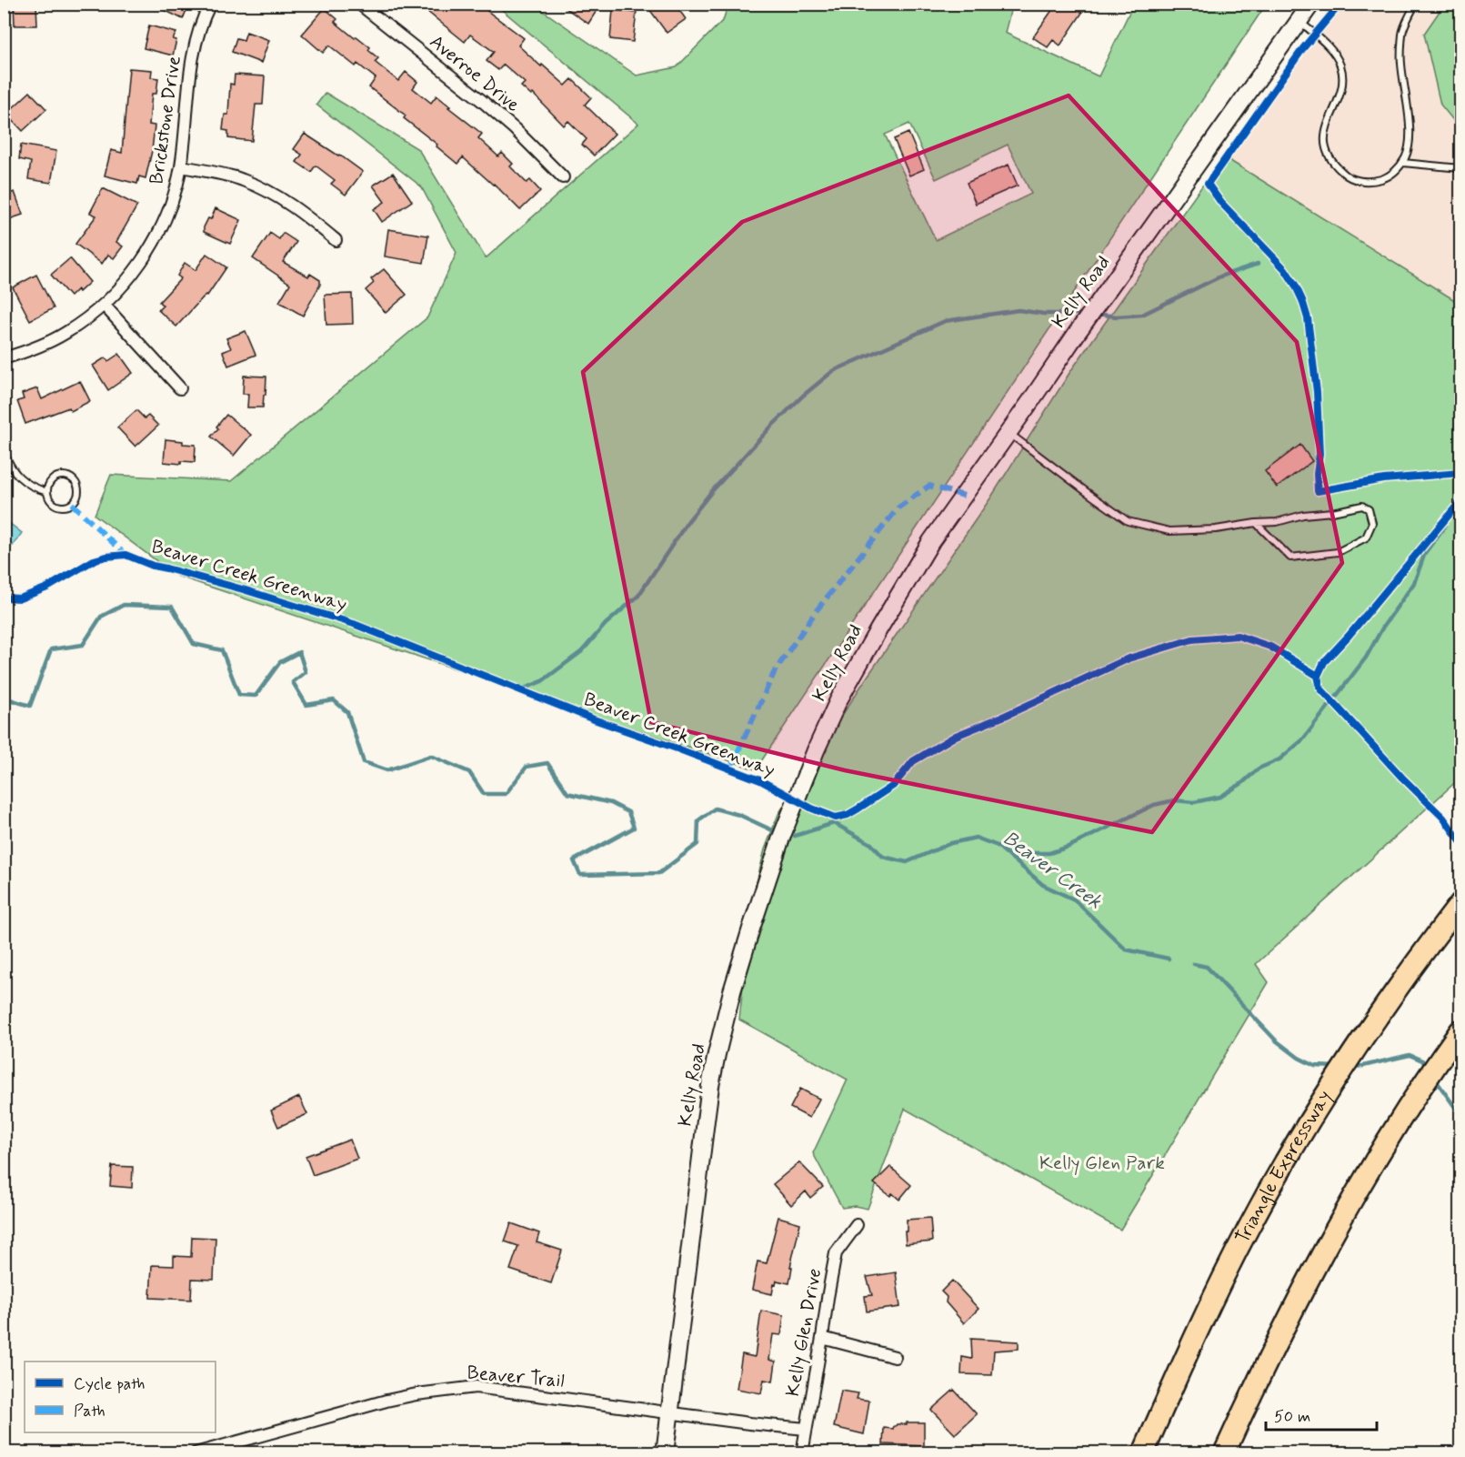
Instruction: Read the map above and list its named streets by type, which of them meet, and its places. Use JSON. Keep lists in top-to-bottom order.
{
  "streets": {
    "highway": ["Triangle Expressway"],
    "street": [
      "Averroe Drive",
      "Brickstone Drive",
      "Kelly Road",
      "Kelly Glen Drive",
      "Beaver Trail"
    ],
    "cycle path": ["Beaver Creek Greenway"]
  },
  "crossings": [
    ["Kelly Road", "Beaver Trail"],
    ["Kelly Glen Drive", "Beaver Trail"]
  ],
  "water": ["Beaver Creek"],
  "parks": ["Kelly Glen Park"],
  "legend": ["Cycle path", "Path"],
  "scale_bar": "50 m"
}
